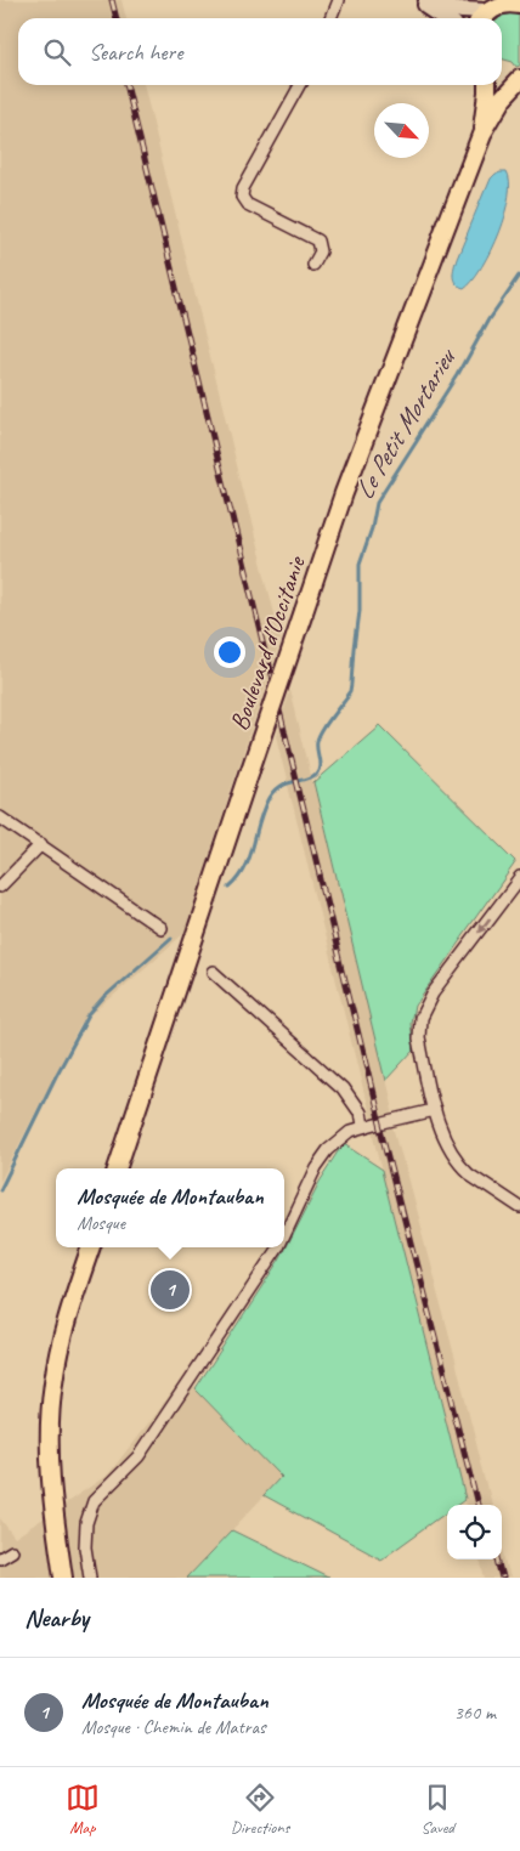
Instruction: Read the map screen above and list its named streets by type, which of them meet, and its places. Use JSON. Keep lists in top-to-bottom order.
{
  "streets": {
    "main road": ["Boulevard d'Occitanie"]
  },
  "water": ["Le Petit Mortarieu"],
  "north": "bottom right",
  "page": {
    "search": "Search here",
    "popup": ["Mosquée de Montauban", "Mosque"],
    "pins": "1",
    "heading": "Nearby",
    "list": [
      {
        "mark": "1",
        "name": "Mosquée de Montauban",
        "note": "Mosque · Chemin de Matras",
        "value": "360 m"
      }
    ],
    "nav": ["Map", "Directions", "Saved"]
  }
}
